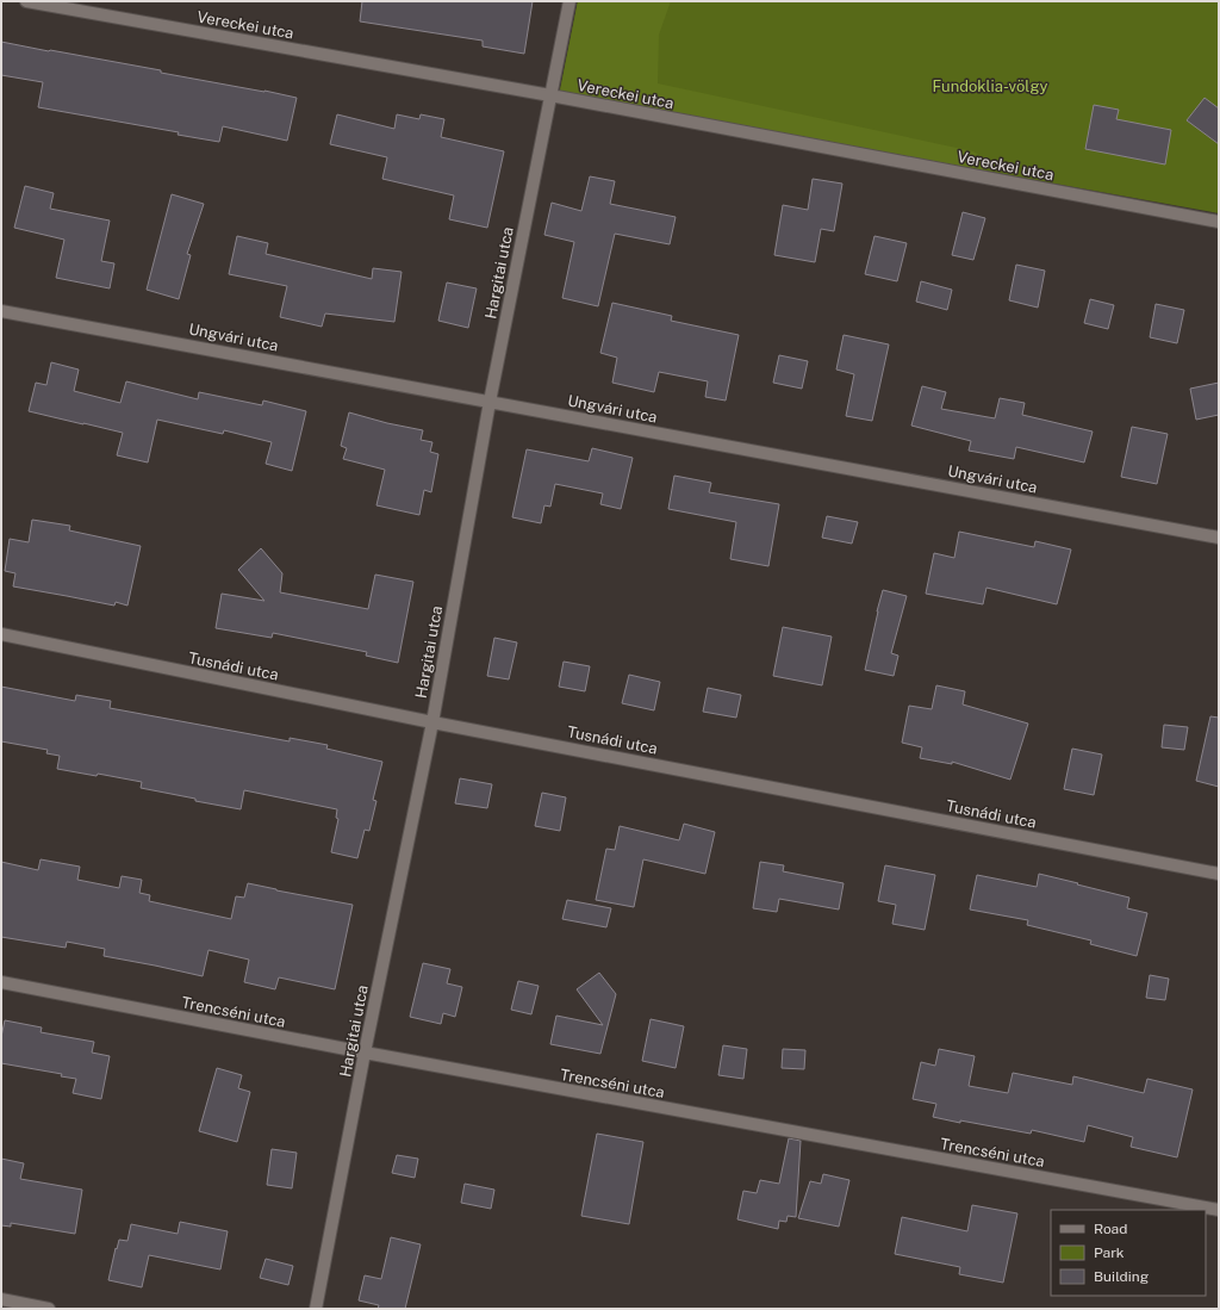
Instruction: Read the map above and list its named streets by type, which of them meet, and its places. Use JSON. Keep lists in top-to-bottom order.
{
  "streets": {
    "street": [
      "Vereckei utca",
      "Hargitai utca",
      "Ungvári utca",
      "Tusnádi utca",
      "Trencséni utca"
    ]
  },
  "crossings": [
    ["Vereckei utca", "Hargitai utca"],
    ["Hargitai utca", "Ungvári utca"],
    ["Hargitai utca", "Tusnádi utca"],
    ["Hargitai utca", "Trencséni utca"]
  ],
  "parks": ["Fundoklia-völgy"],
  "legend": ["Road", "Park", "Building"]
}
